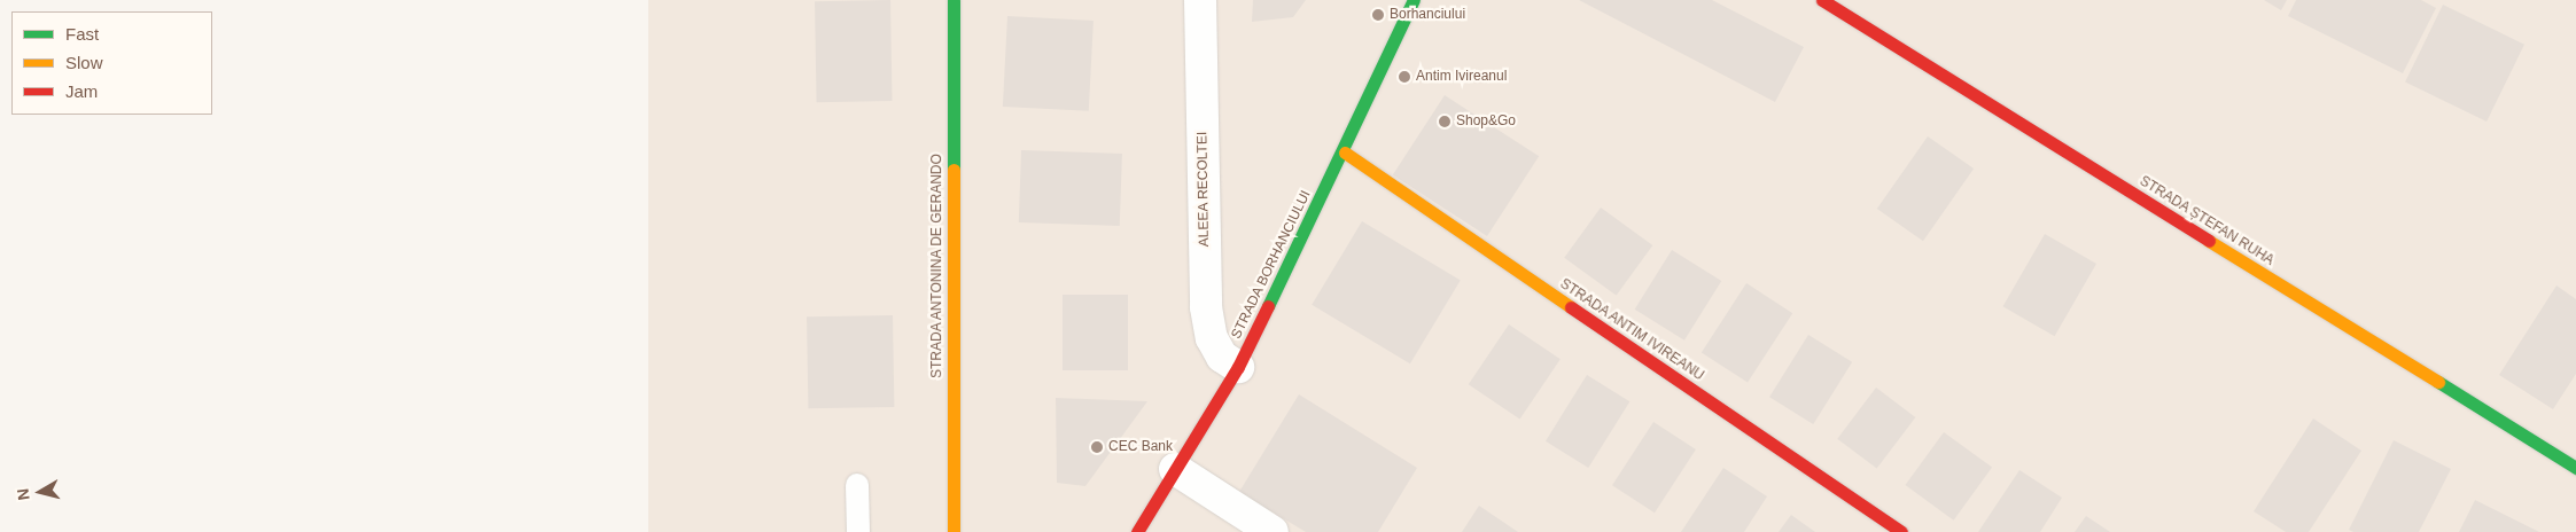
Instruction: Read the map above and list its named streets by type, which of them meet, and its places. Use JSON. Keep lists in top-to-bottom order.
{
  "streets": {
    "street": [
      "ALEEA RECOLTEI",
      "STRADA ȘTEFAN RUHA",
      "STRADA BORHANCIULUI",
      "STRADA ANTONINA DE GERANDO",
      "STRADA ANTIM IVIREANU"
    ]
  },
  "crossings": [
    ["ALEEA RECOLTEI", "STRADA BORHANCIULUI"],
    ["STRADA BORHANCIULUI", "STRADA ANTIM IVIREANU"]
  ],
  "places": [
    "Borhanciului",
    "Antim Ivireanul",
    "Shop&Go",
    "CEC Bank"
  ],
  "legend": ["Fast", "Slow", "Jam"],
  "north": "left"
}
